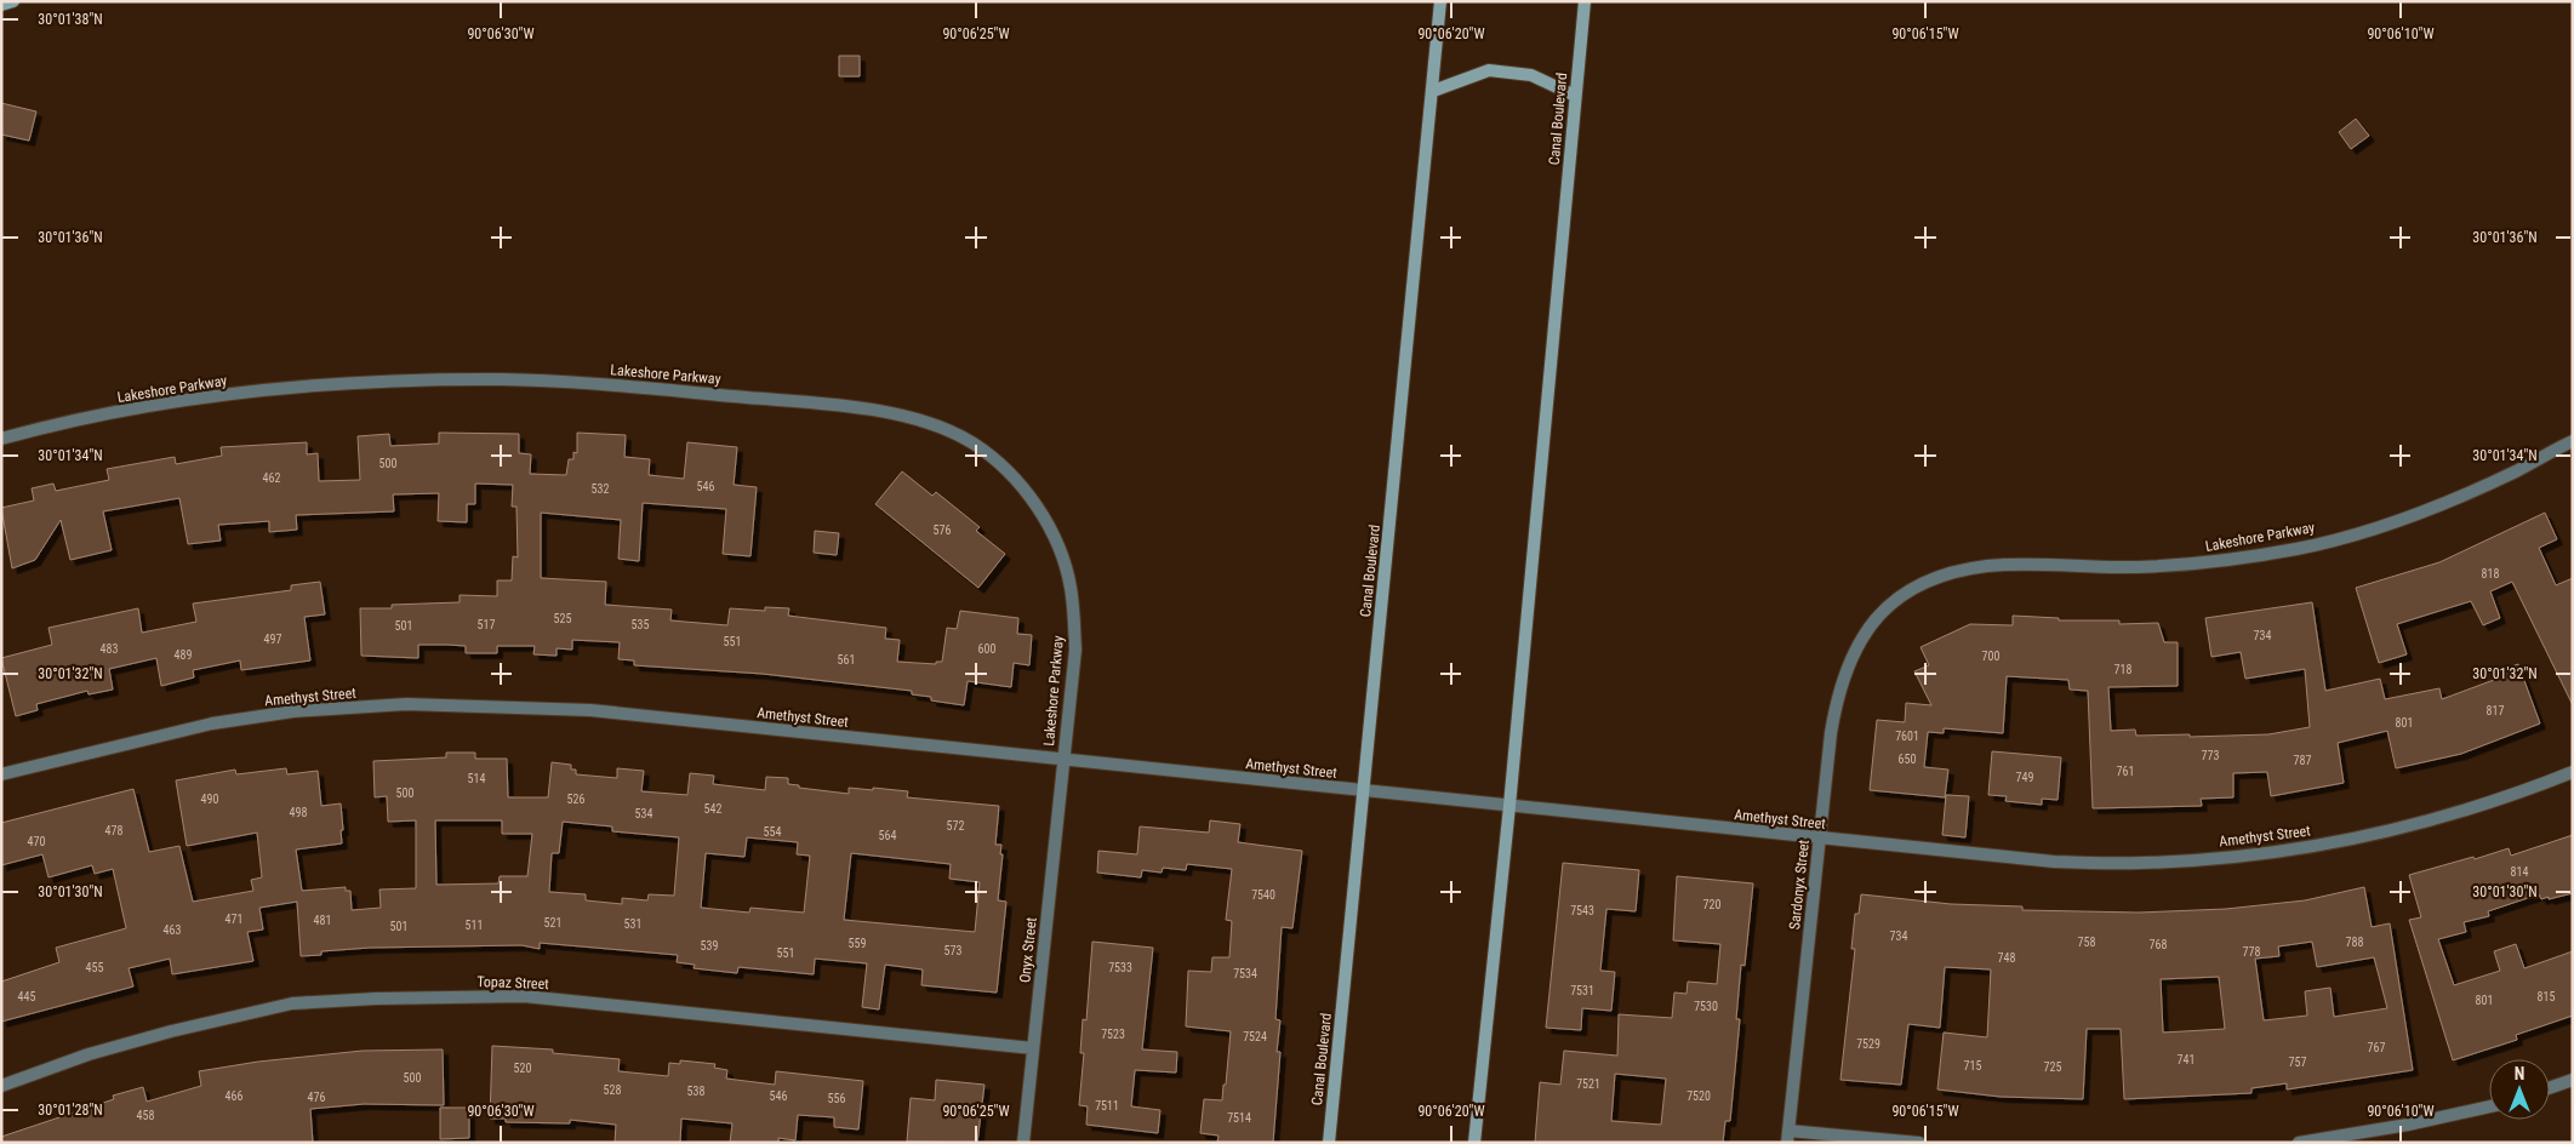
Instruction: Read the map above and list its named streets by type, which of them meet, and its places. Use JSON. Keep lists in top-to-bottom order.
{
  "streets": {
    "street": [
      "Canal Boulevard",
      "Lakeshore Parkway",
      "Amethyst Street",
      "Sardonyx Street",
      "Onyx Street",
      "Topaz Street"
    ]
  },
  "crossings": [
    ["Canal Boulevard", "Amethyst Street"],
    ["Lakeshore Parkway", "Amethyst Street"],
    ["Lakeshore Parkway", "Sardonyx Street"],
    ["Lakeshore Parkway", "Onyx Street"],
    ["Amethyst Street", "Sardonyx Street"],
    ["Amethyst Street", "Onyx Street"],
    ["Onyx Street", "Topaz Street"]
  ],
  "house_numbers": [
    "500",
    "462",
    "546",
    "532",
    "576",
    "818",
    "525",
    "517",
    "535",
    "501",
    "734",
    "497",
    "551",
    "483",
    "600",
    "489",
    "700",
    "561",
    "718",
    "817",
    "801",
    "7601",
    "773",
    "650",
    "787",
    "761",
    "749",
    "514",
    "500",
    "490",
    "526",
    "542",
    "498",
    "534",
    "572",
    "478",
    "554",
    "564",
    "470",
    "814",
    "7540",
    "720",
    "7543",
    "471",
    "481",
    "521",
    "531",
    "511",
    "501",
    "463",
    "734",
    "758",
    "788",
    "559",
    "768",
    "539",
    "573",
    "778",
    "551",
    "748",
    "455",
    "7533",
    "7534",
    "7531",
    "445",
    "815",
    "801",
    "7530",
    "7523",
    "7524",
    "7529",
    "767",
    "741",
    "757",
    "715",
    "725",
    "520",
    "500",
    "7521",
    "528",
    "538",
    "466",
    "546",
    "7520",
    "476",
    "556",
    "7511",
    "458",
    "7514"
  ],
  "north": "top",
  "coordinates": [
    "30°01'38\"N",
    "90°06'30\"W",
    "90°06'25\"W",
    "90°06'20\"W",
    "90°06'15\"W",
    "90°06'10\"W",
    "30°01'36\"N",
    "30°01'34\"N",
    "30°01'32\"N",
    "30°01'30\"N",
    "30°01'28\"N"
  ]
}
